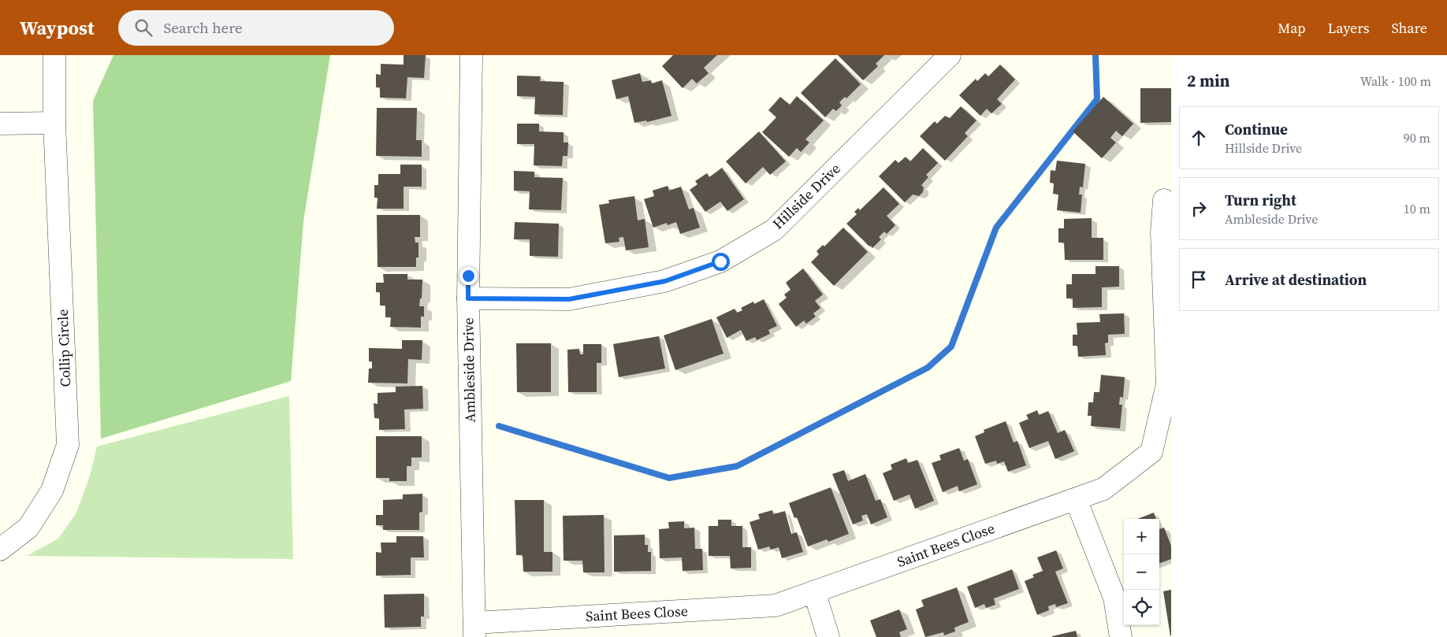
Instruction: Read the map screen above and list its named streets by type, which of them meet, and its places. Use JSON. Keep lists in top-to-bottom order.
{
  "streets": {
    "street": [
      "Hillside Drive",
      "Collip Circle",
      "Ambleside Drive",
      "Saint Bees Close"
    ]
  },
  "crossings": [
    ["Hillside Drive", "Ambleside Drive"],
    ["Ambleside Drive", "Saint Bees Close"]
  ],
  "page": {
    "header": "Waypost",
    "search": "Search here",
    "nav": ["Map", "Layers", "Share"],
    "heading": ["2 min", "Walk · 100 m"],
    "list": [
      ["Continue", "Hillside Drive", "90 m"],
      ["Turn right", "Ambleside Drive", "10 m"],
      "Arrive at destination"
    ],
    "map_buttons": ["+", "−"]
  }
}
